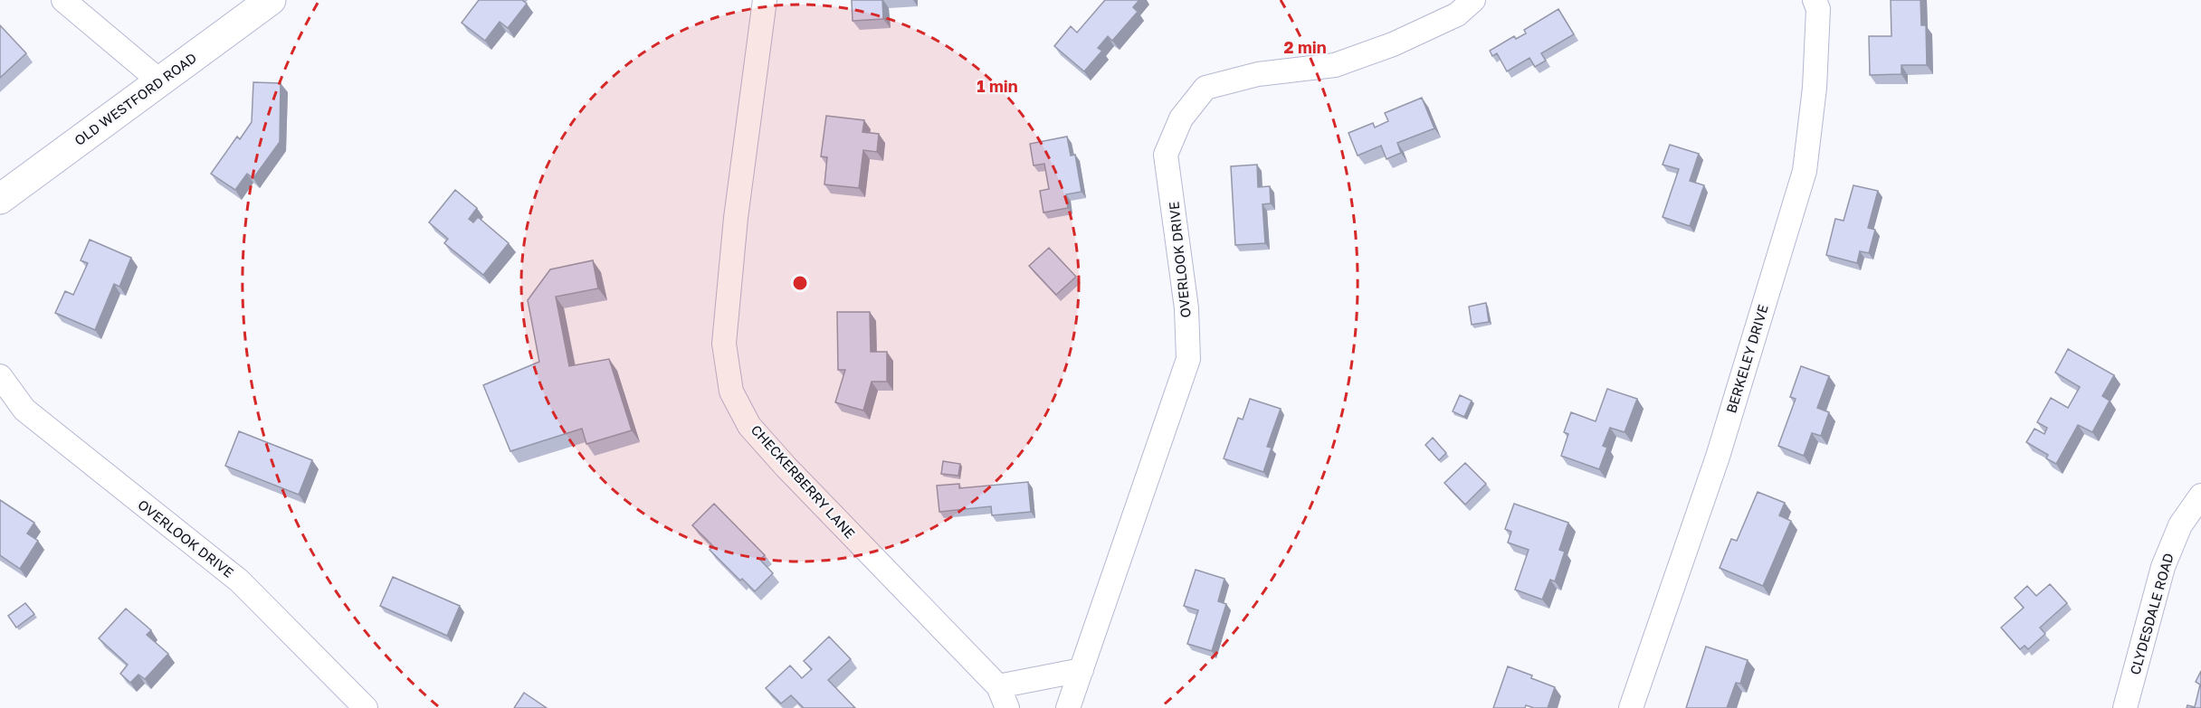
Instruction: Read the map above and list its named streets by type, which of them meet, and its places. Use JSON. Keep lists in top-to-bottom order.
{
  "streets": {
    "main road": ["OLD WESTFORD ROAD"],
    "street": [
      "OVERLOOK DRIVE",
      "BERKELEY DRIVE",
      "CHECKERBERRY LANE",
      "CLYDESDALE ROAD"
    ]
  },
  "rings": ["2 min", "1 min"]
}
